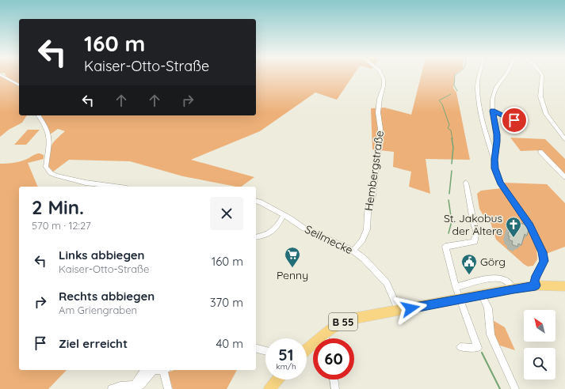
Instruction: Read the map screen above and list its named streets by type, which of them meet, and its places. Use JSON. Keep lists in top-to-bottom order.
{
  "streets": {
    "main road": ["B 55"],
    "street": ["Hembergstraße", "Seilmecke"]
  },
  "crossings": [
    ["Hembergstraße", "Seilmecke"],
    ["Seilmecke", "B 55"]
  ],
  "places": {
    "church": ["St. Jakobus der Ältere"],
    "supermarket": ["Penny"],
    "public building": ["Görg"]
  },
  "north": "top left",
  "page": {
    "turn": ["160 m", "Kaiser-Otto-Straße"],
    "heading": ["2 Min.", "570 m · 12:27"],
    "list": [
      {
        "name": "Links abbiegen",
        "note": "Kaiser-Otto-Straße",
        "value": "160 m"
      },
      {
        "name": "Rechts abbiegen",
        "note": "Am Griengraben",
        "value": "370 m"
      },
      {
        "name": "Ziel erreicht",
        "value": "40 m"
      }
    ],
    "speed": "51 km/h",
    "limit": "60"
  }
}
